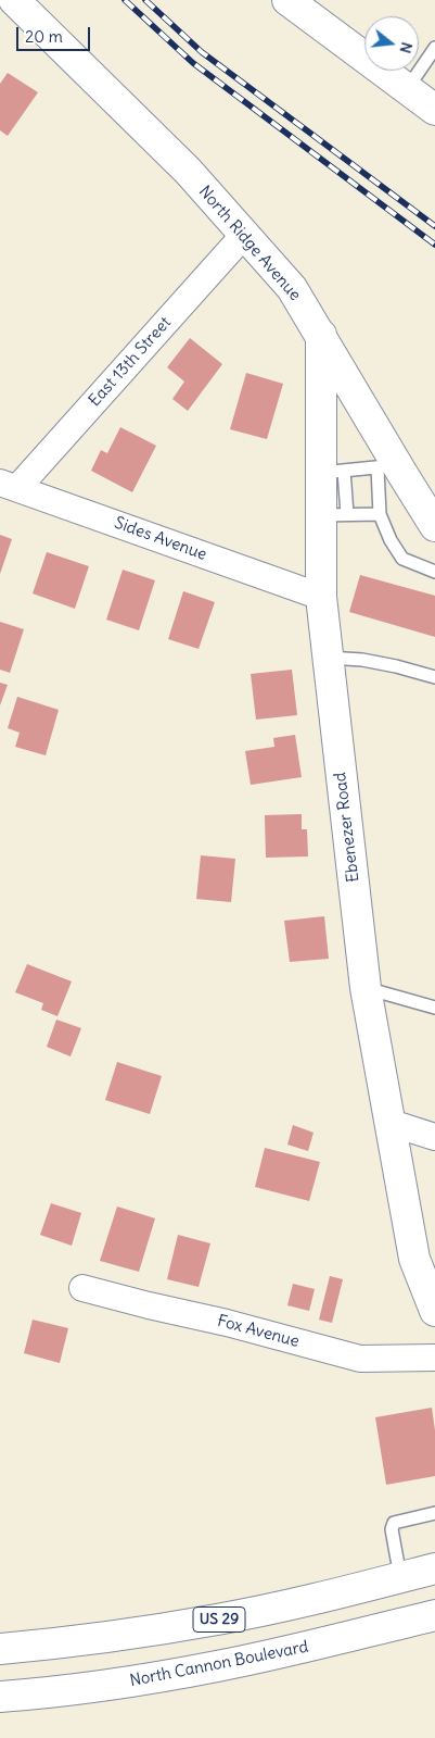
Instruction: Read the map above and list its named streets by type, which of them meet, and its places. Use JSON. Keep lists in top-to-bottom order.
{
  "streets": {
    "street": [
      "North Ridge Avenue",
      "East 13th Street",
      "Sides Avenue",
      "Ebenezer Road",
      "Fox Avenue",
      "US 29",
      "North Cannon Boulevard"
    ]
  },
  "crossings": [
    ["North Ridge Avenue", "East 13th Street"],
    ["North Ridge Avenue", "Ebenezer Road"],
    ["East 13th Street", "Sides Avenue"],
    ["Sides Avenue", "Ebenezer Road"]
  ],
  "scale_bar": "20 m",
  "north": "right"
}
